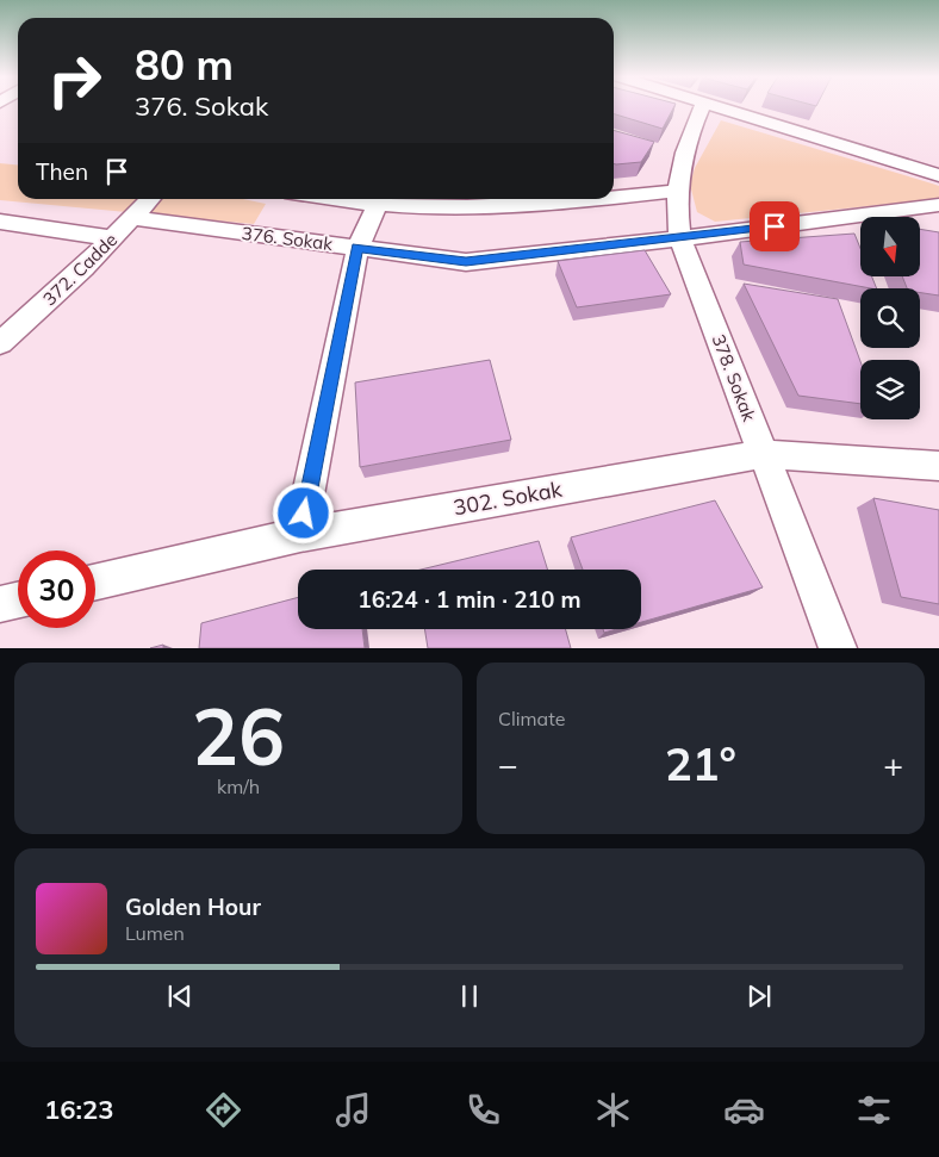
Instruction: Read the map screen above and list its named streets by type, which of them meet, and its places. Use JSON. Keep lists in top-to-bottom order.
{
  "streets": {
    "street": [
      "376. Sokak",
      "372. Cadde",
      "378. Sokak",
      "302. Sokak"
    ]
  },
  "crossings": [
    ["376. Sokak", "372. Cadde"],
    ["376. Sokak", "378. Sokak"],
    ["378. Sokak", "302. Sokak"]
  ],
  "north": "bottom",
  "page": {
    "turn": ["80 m", "376. Sokak"],
    "then": "Then",
    "limit": "30",
    "trip": "16:24 · 1 min · 210 m",
    "tile": [
      ["26", "km/h"],
      "Climate"
    ],
    "heat": ["−", "21°", "+"],
    "song": ["Golden Hour", "Lumen"],
    "tabs": "16:23"
  }
}
